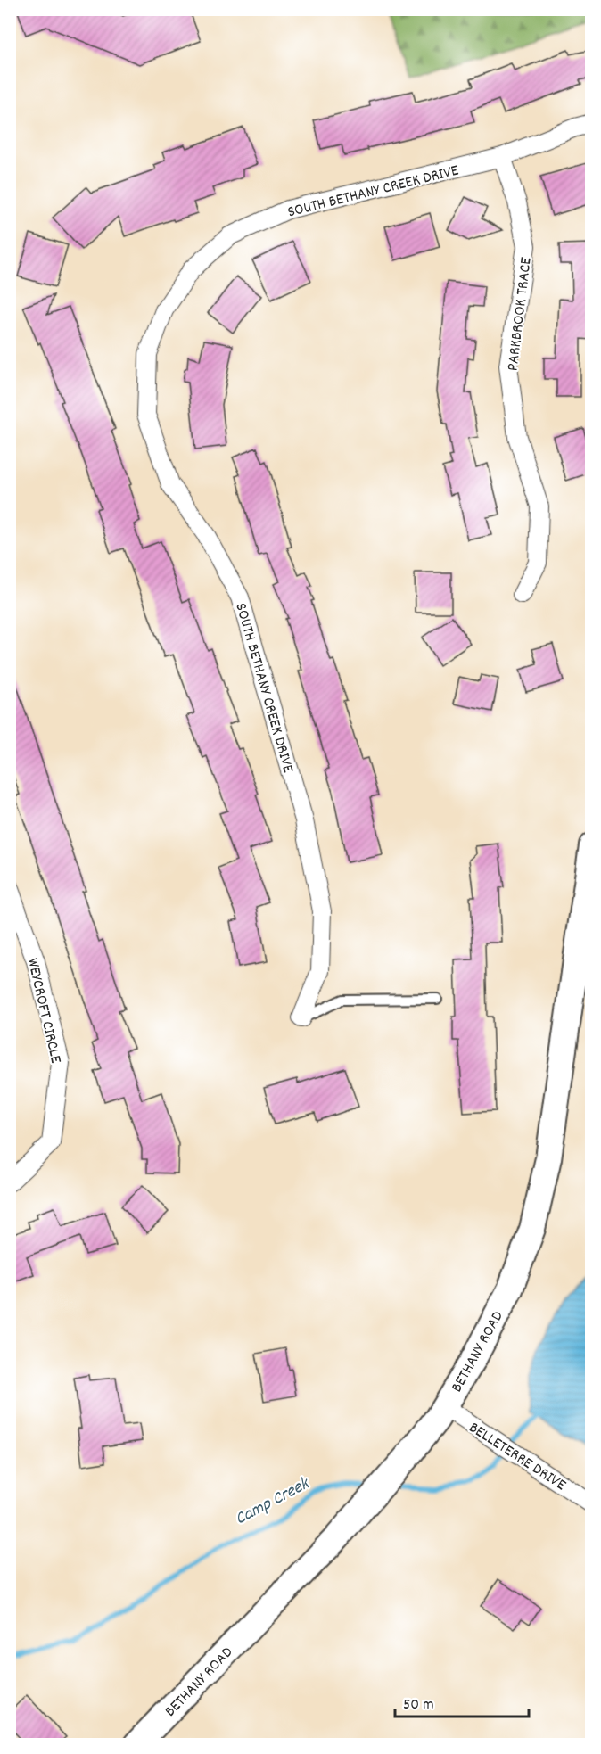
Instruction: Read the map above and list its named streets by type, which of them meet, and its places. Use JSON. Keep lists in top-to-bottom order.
{
  "streets": {
    "street": [
      "SOUTH BETHANY CREEK DRIVE",
      "PARKBROOK TRACE",
      "WEYCROFT CIRCLE",
      "BETHANY ROAD",
      "BELLETERRE DRIVE"
    ]
  },
  "crossings": [
    ["SOUTH BETHANY CREEK DRIVE", "PARKBROOK TRACE"],
    ["BETHANY ROAD", "BELLETERRE DRIVE"]
  ],
  "water": ["Camp Creek"],
  "scale_bar": "50 m"
}
